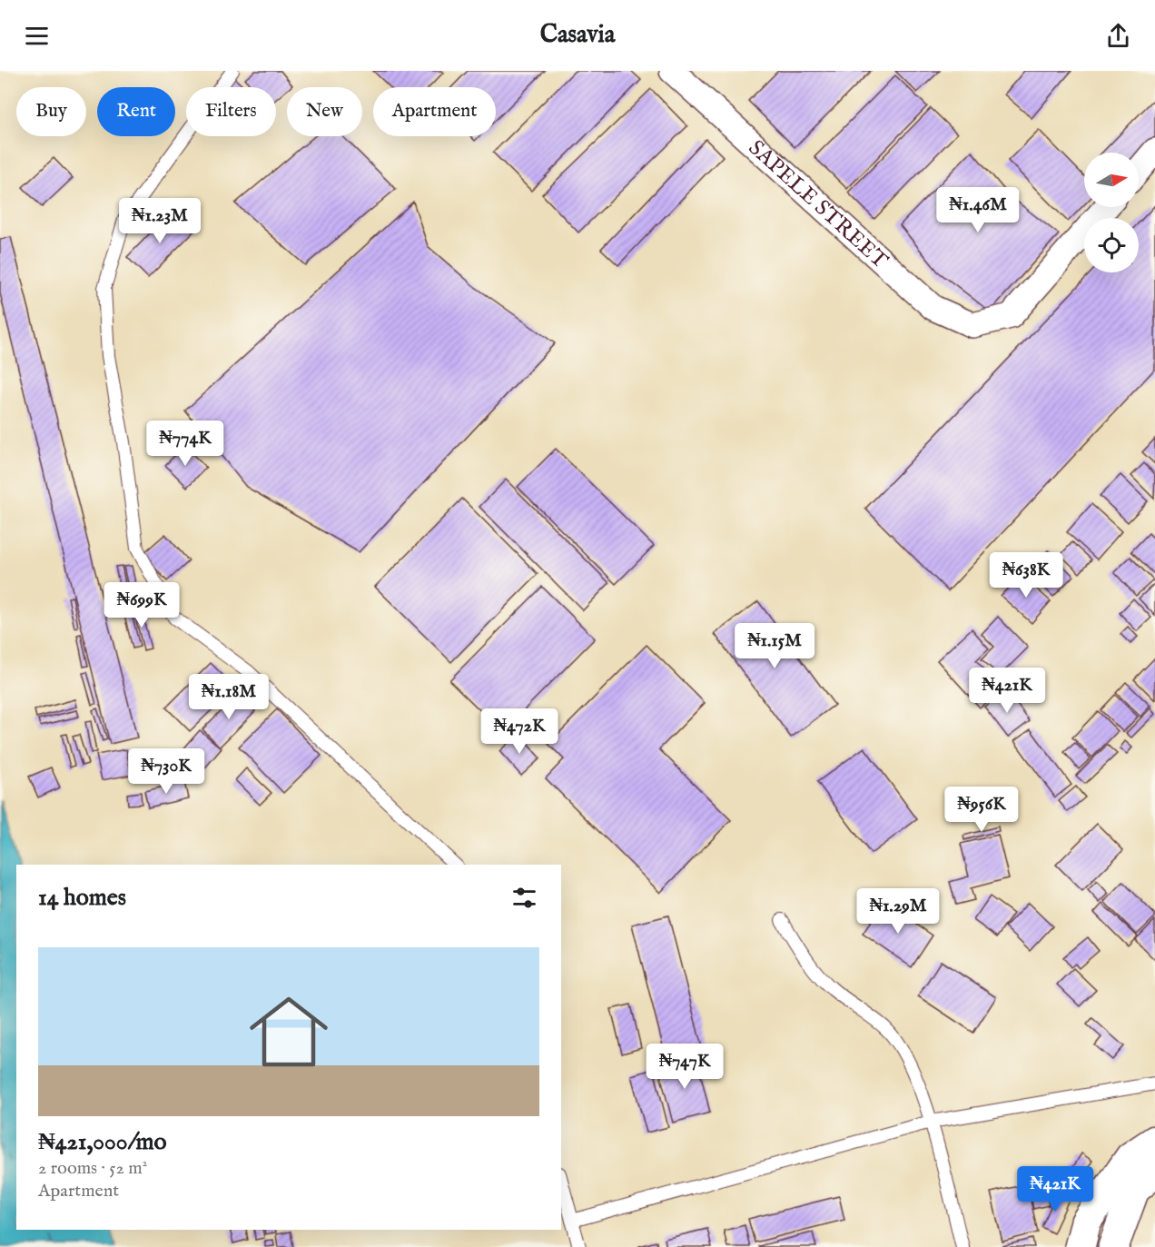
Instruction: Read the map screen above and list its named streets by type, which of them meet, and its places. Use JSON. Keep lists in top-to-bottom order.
{
  "streets": {
    "street": ["SAPELE STREET"]
  },
  "north": "right",
  "page": {
    "header": "Casavia",
    "chip": [
      "Buy",
      "Rent",
      "Filters",
      "New",
      "Apartment"
    ],
    "price": [
      "₦1.46M",
      "₦1.23M",
      "₦774K",
      "₦638K",
      "₦699K",
      "₦1.15M",
      "₦421K",
      "₦1.18M",
      "₦472K",
      "₦730K",
      "₦956K",
      "₦1.29M",
      "₦747K",
      "₦421K"
    ],
    "heading": "14 homes",
    "list": [
      {
        "name": "₦421,000/mo",
        "note": "2 rooms · 52 m² · Apartment"
      }
    ]
  }
}
